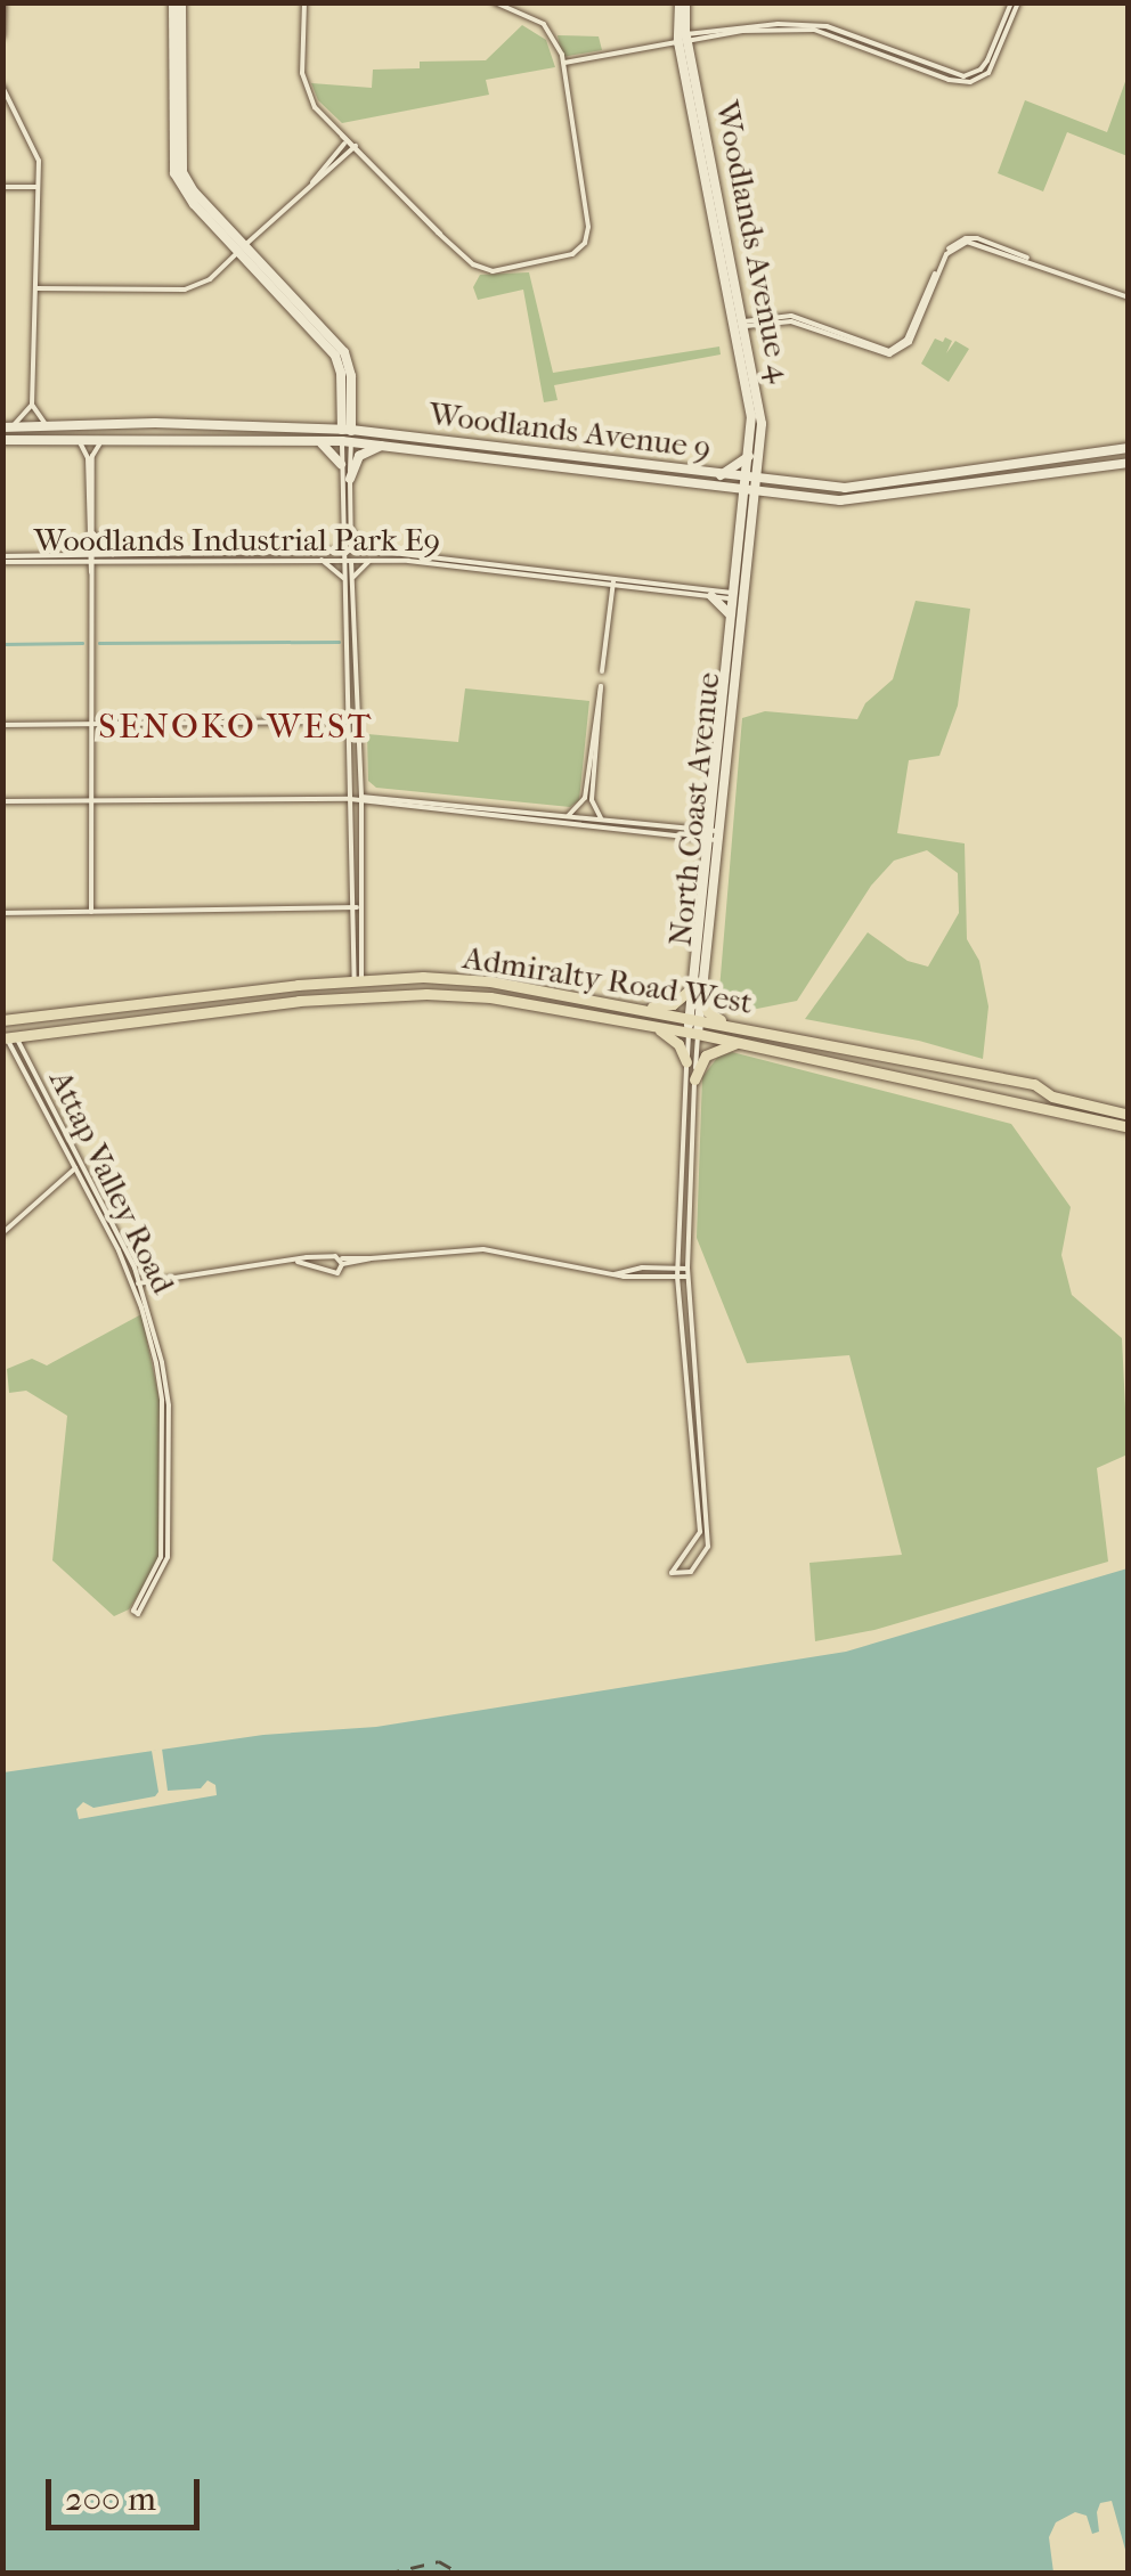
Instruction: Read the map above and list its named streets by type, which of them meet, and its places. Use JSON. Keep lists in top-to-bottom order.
{
  "streets": {
    "main road": [
      "Woodlands Avenue 4",
      "Woodlands Avenue 9",
      "North Coast Avenue",
      "Admiralty Road West"
    ],
    "street": ["Woodlands Industrial Park E9", "Attap Valley Road"]
  },
  "crossings": [
    ["Woodlands Avenue 4", "Woodlands Avenue 9"],
    ["Woodlands Avenue 4", "North Coast Avenue"],
    ["Woodlands Avenue 9", "North Coast Avenue"],
    ["Woodlands Industrial Park E9", "North Coast Avenue"],
    ["North Coast Avenue", "Admiralty Road West"],
    ["Admiralty Road West", "Attap Valley Road"]
  ],
  "districts": ["SENOKO WEST"],
  "scale_bar": "200 m"
}
